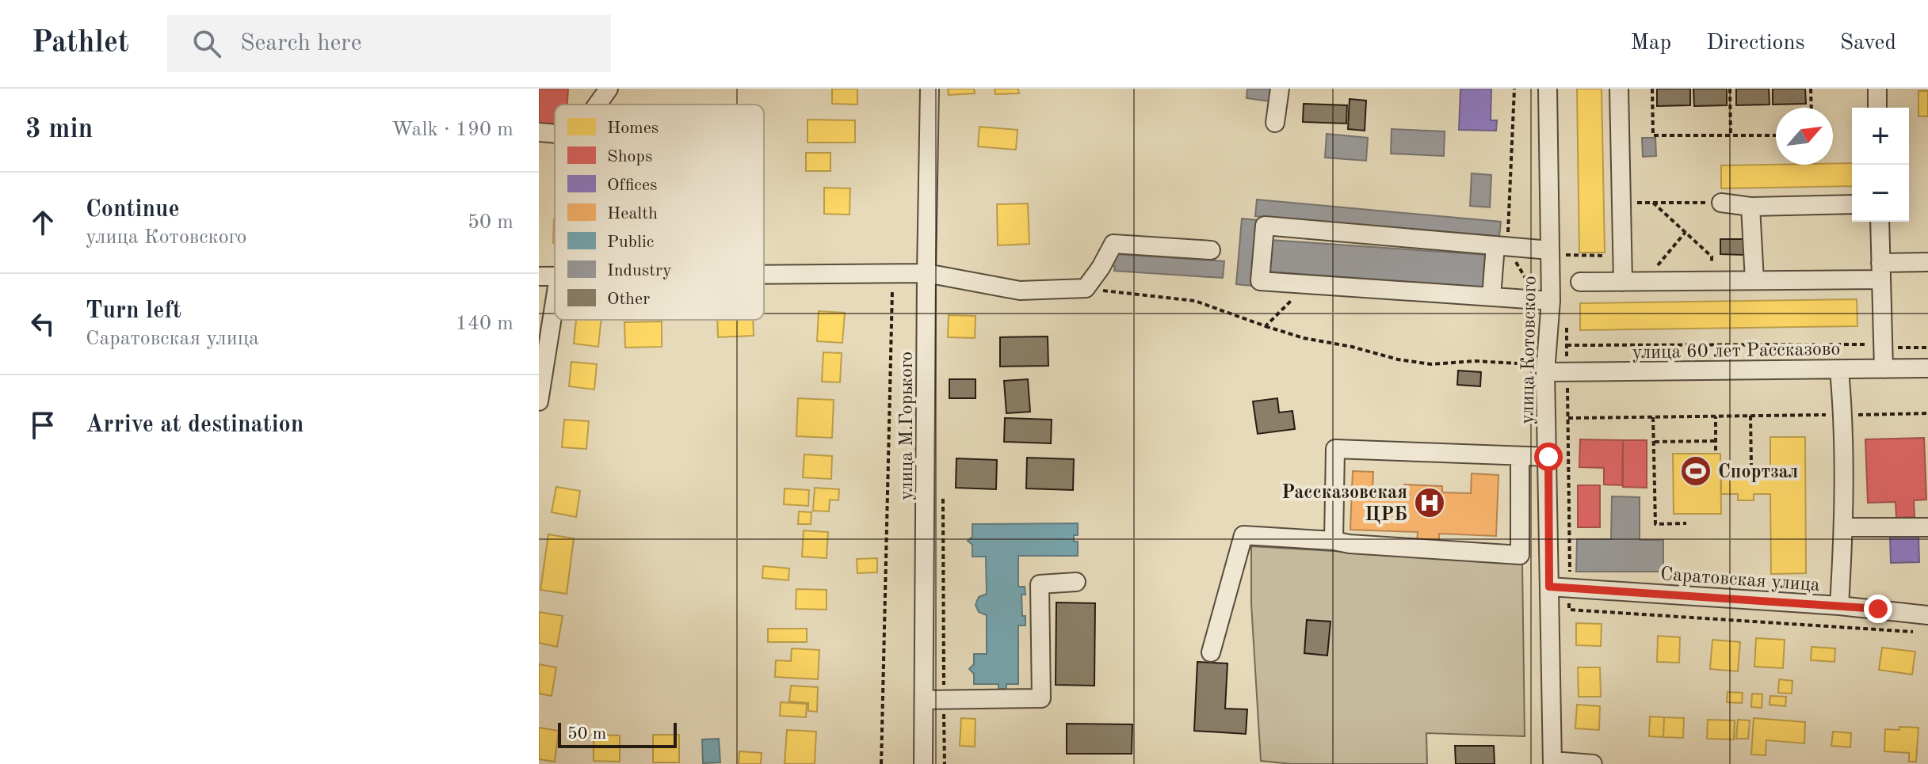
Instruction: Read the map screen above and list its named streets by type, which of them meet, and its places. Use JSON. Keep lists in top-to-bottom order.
{
  "streets": {
    "street": [
      "улица Котовского",
      "улица 60 лет Рассказово",
      "улица М.Горького",
      "Саратовская улица"
    ]
  },
  "crossings": [
    ["улица Котовского", "улица 60 лет Рассказово"],
    ["улица Котовского", "Саратовская улица"]
  ],
  "places": {
    "sports": ["Спортзал"],
    "hospital": ["Рассказовская ЦРБ"]
  },
  "legend": [
    "Homes",
    "Shops",
    "Offices",
    "Health",
    "Public",
    "Industry",
    "Other"
  ],
  "scale_bar": "50 m",
  "north": "top right",
  "page": {
    "header": "Pathlet",
    "search": "Search here",
    "nav": ["Map", "Directions", "Saved"],
    "heading": ["3 min", "Walk · 190 m"],
    "map_buttons": ["+", "−"],
    "list": [
      ["Continue", "улица Котовского", "50 m"],
      ["Turn left", "Саратовская улица", "140 m"],
      "Arrive at destination"
    ],
    "scale": "50 m"
  }
}
